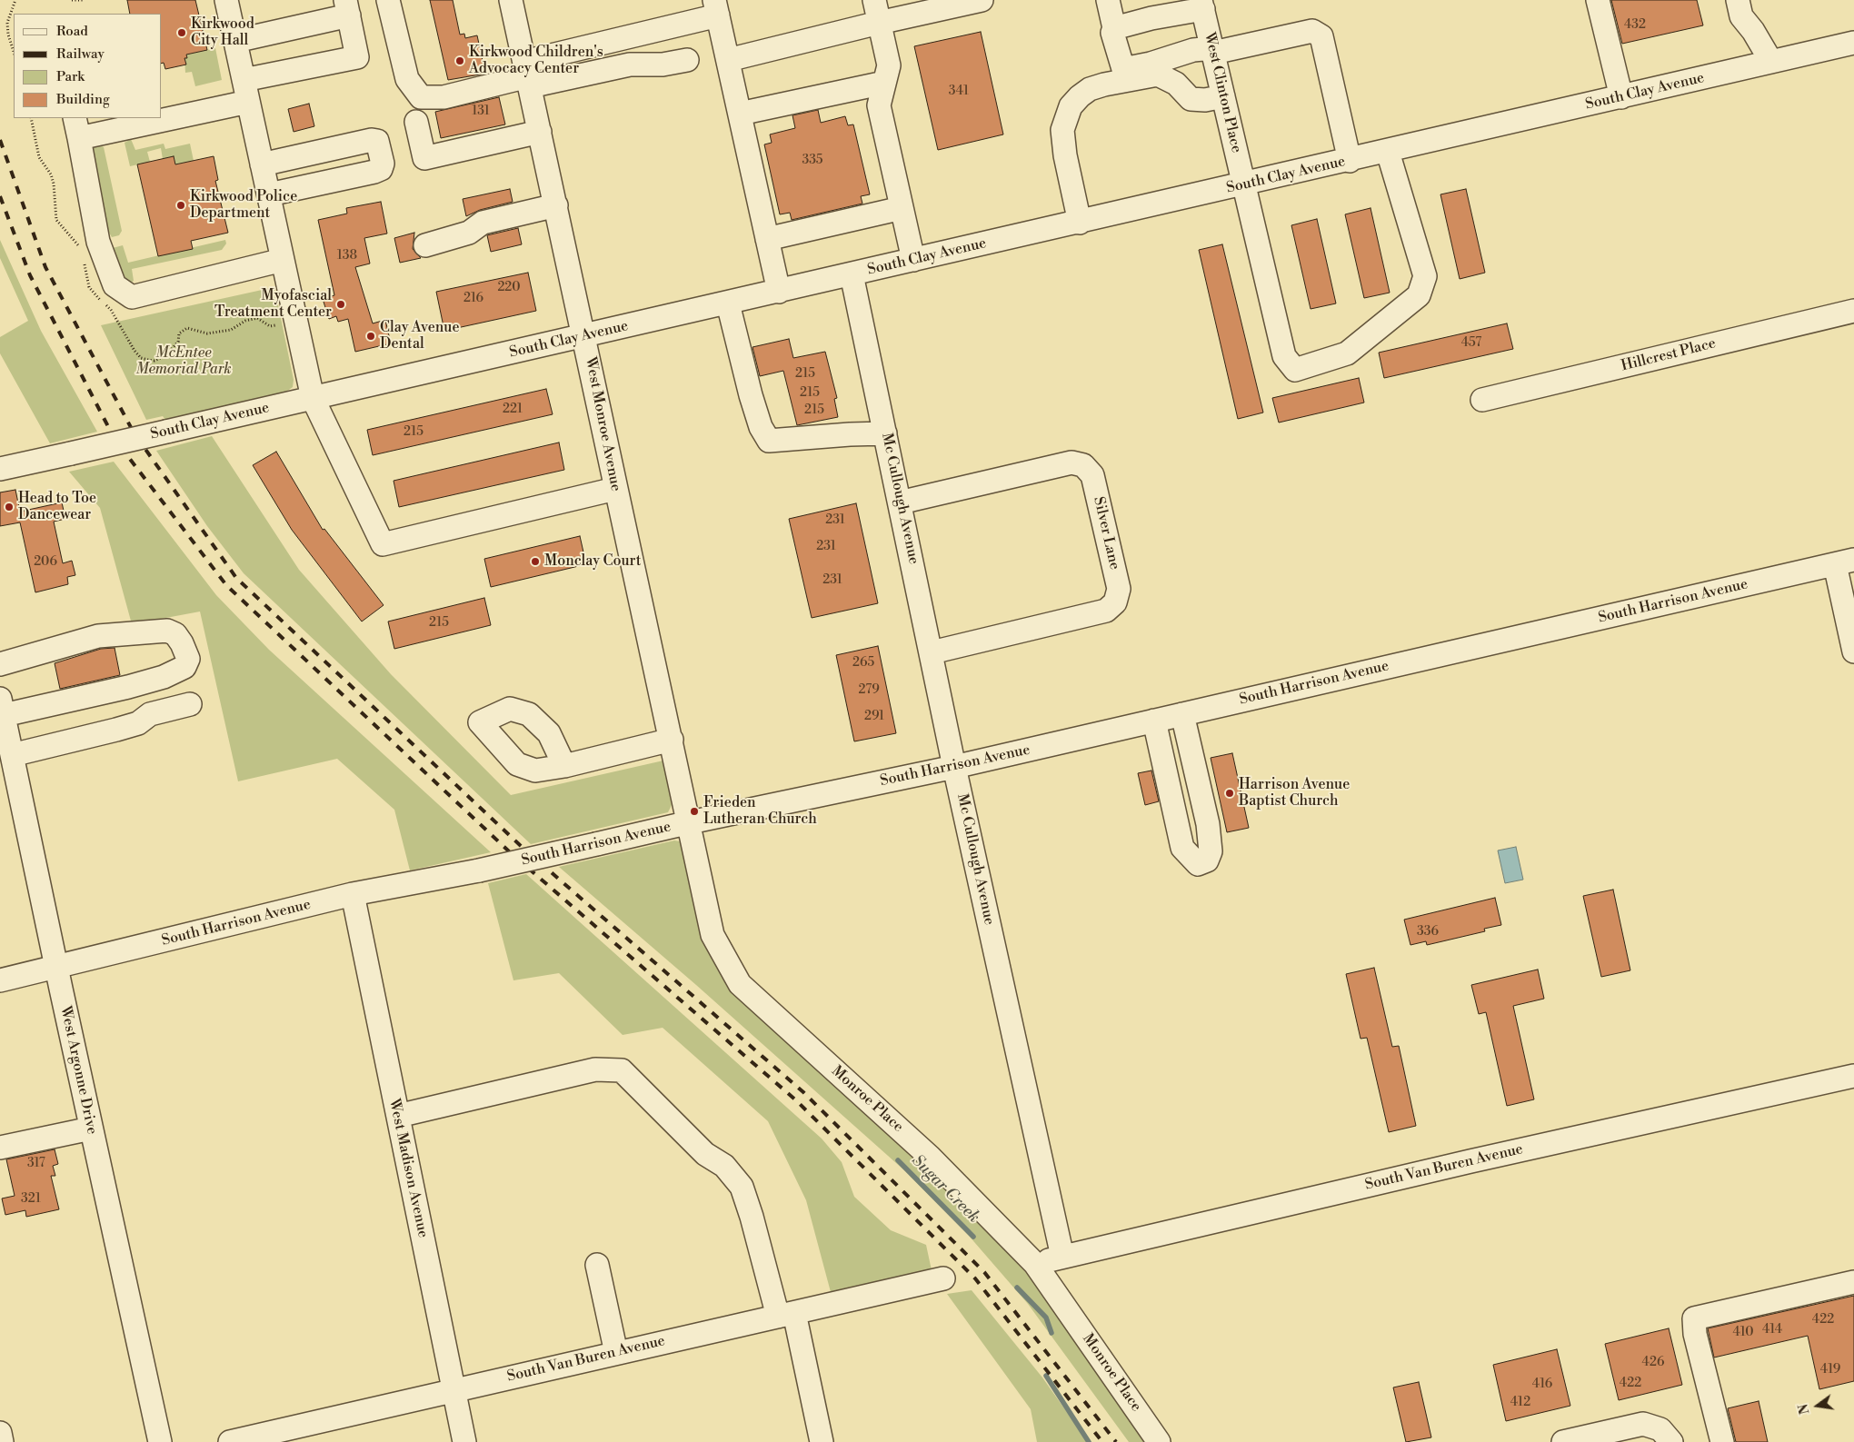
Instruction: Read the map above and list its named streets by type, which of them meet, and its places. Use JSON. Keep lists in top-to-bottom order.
{
  "streets": {
    "street": [
      "South Clay Avenue",
      "West Clinton Place",
      "Hillcrest Place",
      "West Monroe Avenue",
      "Mc Cullough Avenue",
      "Silver Lane",
      "South Harrison Avenue",
      "West Argonne Drive",
      "Monroe Place",
      "South Van Buren Avenue",
      "West Madison Avenue"
    ]
  },
  "crossings": [
    ["South Clay Avenue", "West Clinton Place"],
    ["South Clay Avenue", "West Monroe Avenue"],
    ["South Clay Avenue", "Mc Cullough Avenue"],
    ["West Monroe Avenue", "South Harrison Avenue"],
    ["West Monroe Avenue", "Monroe Place"],
    ["Mc Cullough Avenue", "Silver Lane"],
    ["Mc Cullough Avenue", "South Harrison Avenue"],
    ["Mc Cullough Avenue", "South Van Buren Avenue"],
    ["South Harrison Avenue", "West Argonne Drive"],
    ["South Harrison Avenue", "Monroe Place"],
    ["South Harrison Avenue", "West Madison Avenue"],
    ["Monroe Place", "South Van Buren Avenue"],
    ["South Van Buren Avenue", "West Madison Avenue"]
  ],
  "water": ["Sugar Creek"],
  "parks": ["McEntee Memorial Park"],
  "places": [
    "Kirkwood City Hall",
    "Kirkwood Children's Advocacy Center",
    "Kirkwood Police Department",
    "Myofascial Treatment Center",
    "Clay Avenue Dental",
    "Head to Toe Dancewear",
    "Monclay Court",
    "Harrison Avenue Baptist Church",
    "Frieden Lutheran Church"
  ],
  "house_numbers": [
    "432",
    "341",
    "131",
    "335",
    "138",
    "220",
    "216",
    "457",
    "215",
    "215",
    "221",
    "215",
    "215",
    "231",
    "231",
    "206",
    "231",
    "215",
    "265",
    "279",
    "291",
    "336",
    "317",
    "321",
    "422",
    "414",
    "410",
    "426",
    "419",
    "422",
    "416",
    "412"
  ],
  "legend": [
    "Road",
    "Railway",
    "Park",
    "Building"
  ],
  "north": "left"
}
